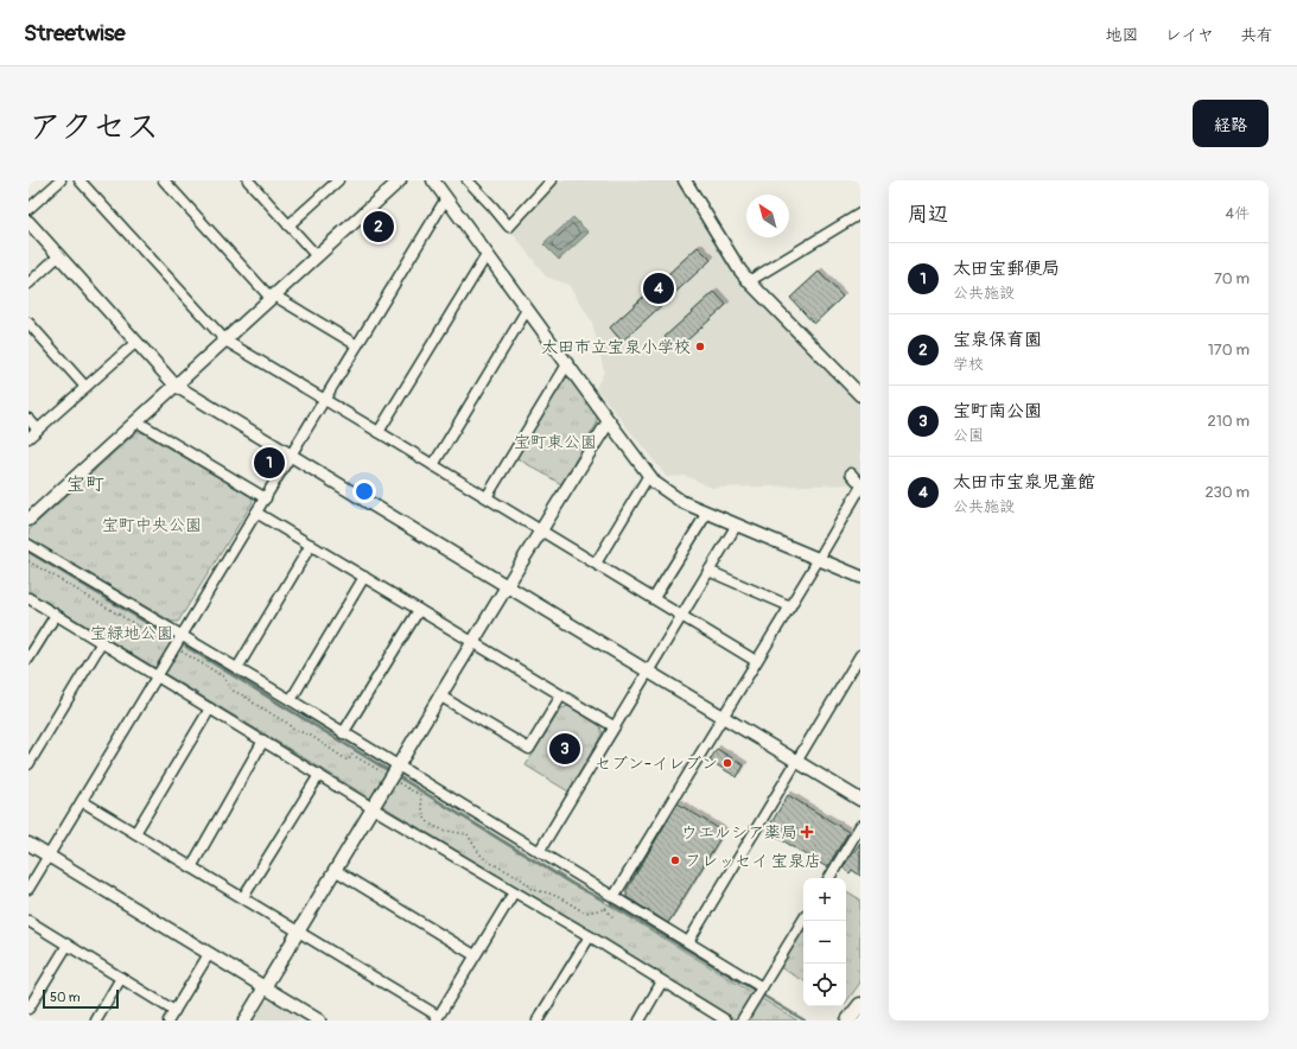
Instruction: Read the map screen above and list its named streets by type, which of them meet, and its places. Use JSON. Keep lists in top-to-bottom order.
{
  "districts": ["宝町"],
  "parks": ["宝町東公園", "宝町中央公園", "宝緑地公園"],
  "places": {
    "other": ["太田市立宝泉小学校", "セブン-イレブン", "フレッセイ 宝泉店"],
    "health": ["ウエルシア薬局"]
  },
  "scale_bar": "50 m",
  "north": "top left",
  "page": {
    "header": "Streetwise",
    "nav": ["地図", "レイヤ", "共有"],
    "title": "アクセス",
    "buttons": "経路",
    "heading": ["周辺", "4件"],
    "pins": [
      "2",
      "4",
      "1",
      "3"
    ],
    "list": [
      {
        "mark": "1",
        "name": "太田宝郵便局",
        "note": "公共施設",
        "value": "70 m"
      },
      {
        "mark": "2",
        "name": "宝泉保育園",
        "note": "学校",
        "value": "170 m"
      },
      {
        "mark": "3",
        "name": "宝町南公園",
        "note": "公園",
        "value": "210 m"
      },
      {
        "mark": "4",
        "name": "太田市宝泉児童館",
        "note": "公共施設",
        "value": "230 m"
      }
    ],
    "map_buttons": ["+", "−"],
    "scale": "50 m"
  }
}
